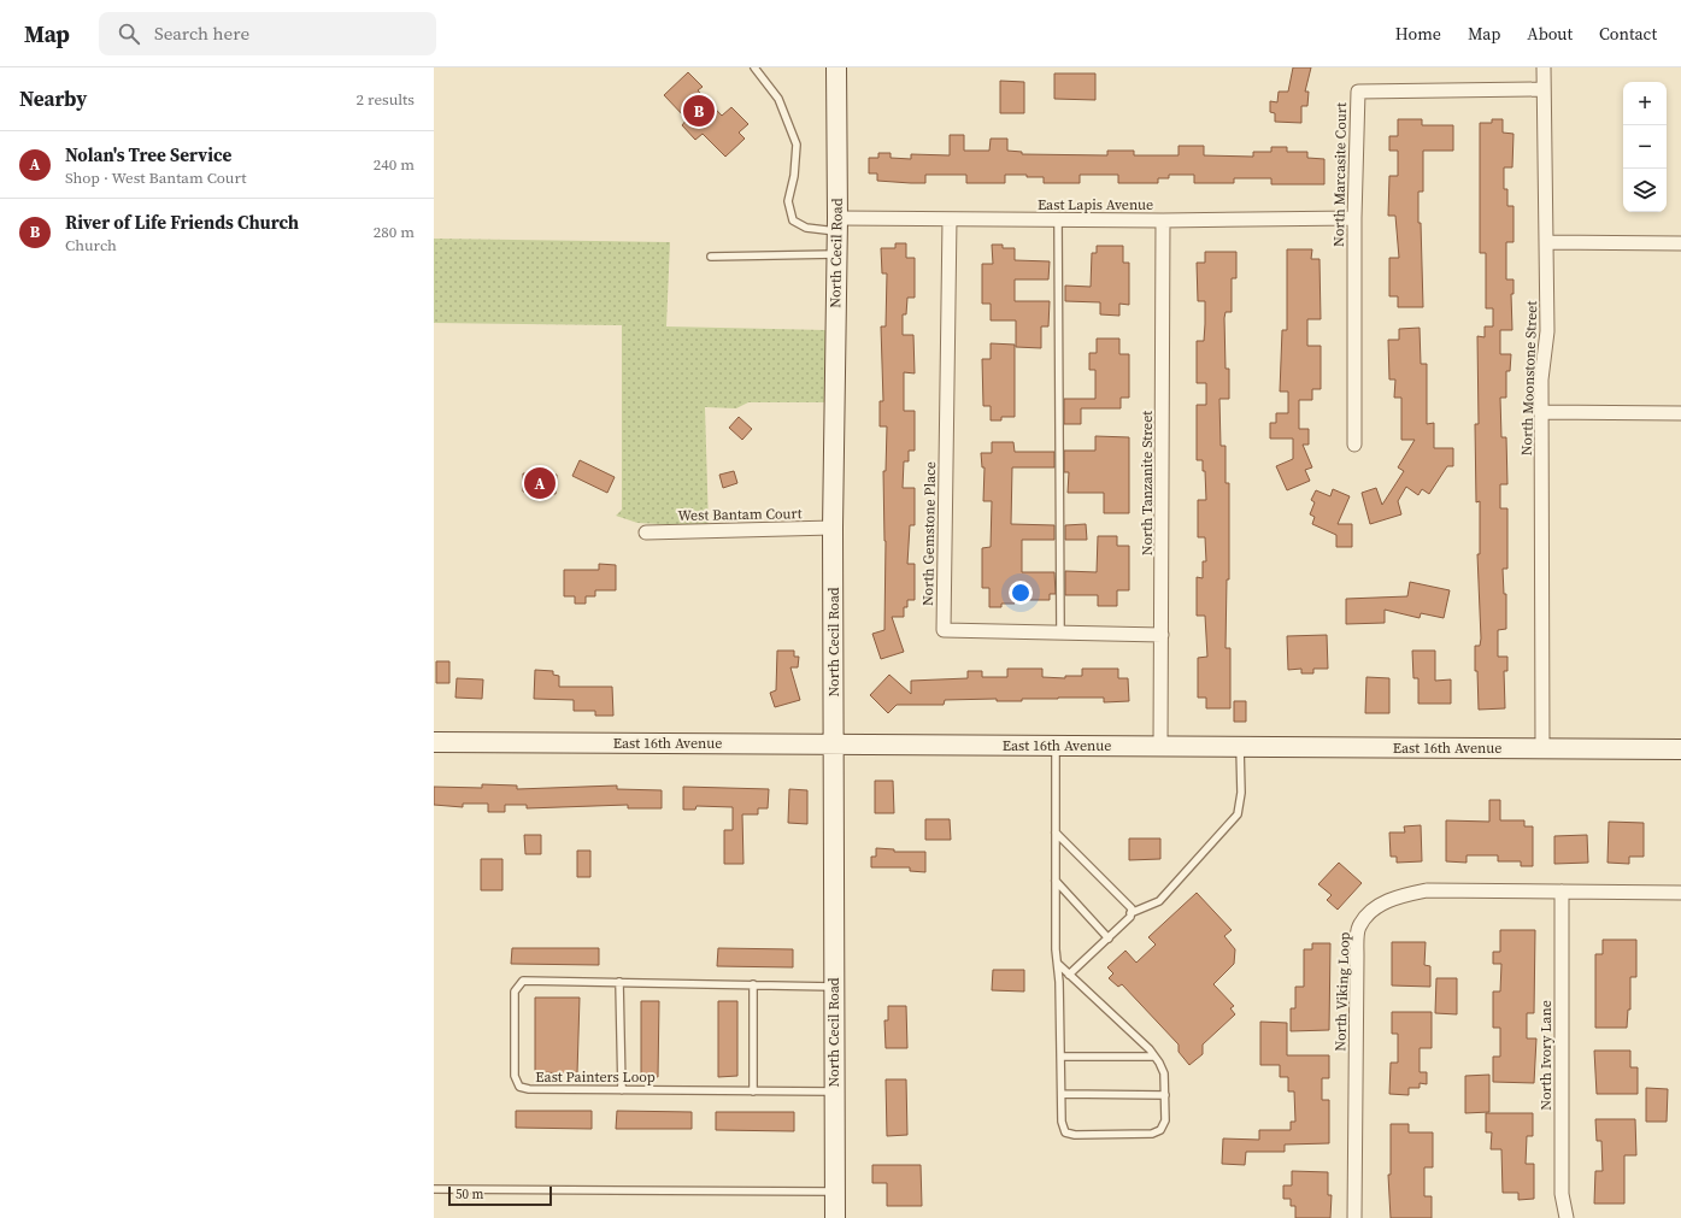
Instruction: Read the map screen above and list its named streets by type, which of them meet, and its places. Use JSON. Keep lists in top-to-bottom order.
{
  "streets": {
    "street": [
      "North Marcasite Court",
      "East Lapis Avenue",
      "North Cecil Road",
      "North Moonstone Street",
      "North Tanzanite Street",
      "West Bantam Court",
      "North Gemstone Place",
      "East 16th Avenue",
      "North Viking Loop",
      "North Ivory Lane"
    ],
    "lane": ["East Painters Loop"]
  },
  "crossings": [
    ["North Marcasite Court", "East Lapis Avenue"],
    ["North Marcasite Court", "North Moonstone Street"],
    ["East Lapis Avenue", "North Cecil Road"],
    ["East Lapis Avenue", "North Tanzanite Street"],
    ["East Lapis Avenue", "North Gemstone Place"],
    ["North Cecil Road", "West Bantam Court"],
    ["North Cecil Road", "East 16th Avenue"],
    ["North Cecil Road", "East Painters Loop"],
    ["North Moonstone Street", "East 16th Avenue"],
    ["North Tanzanite Street", "North Gemstone Place"],
    ["North Tanzanite Street", "East 16th Avenue"],
    ["North Viking Loop", "North Ivory Lane"]
  ],
  "scale_bar": "50 m",
  "page": {
    "header": "Map",
    "search": "Search here",
    "nav": [
      "Home",
      "Map",
      "About",
      "Contact"
    ],
    "heading": ["Nearby", "2 results"],
    "map_buttons": ["+", "−"],
    "pins": ["B", "A"],
    "list": [
      {
        "mark": "A",
        "name": "Nolan's Tree Service",
        "note": "Shop · West Bantam Court",
        "value": "240 m"
      },
      {
        "mark": "B",
        "name": "River of Life Friends Church",
        "note": "Church",
        "value": "280 m"
      }
    ],
    "scale": "50 m"
  }
}
